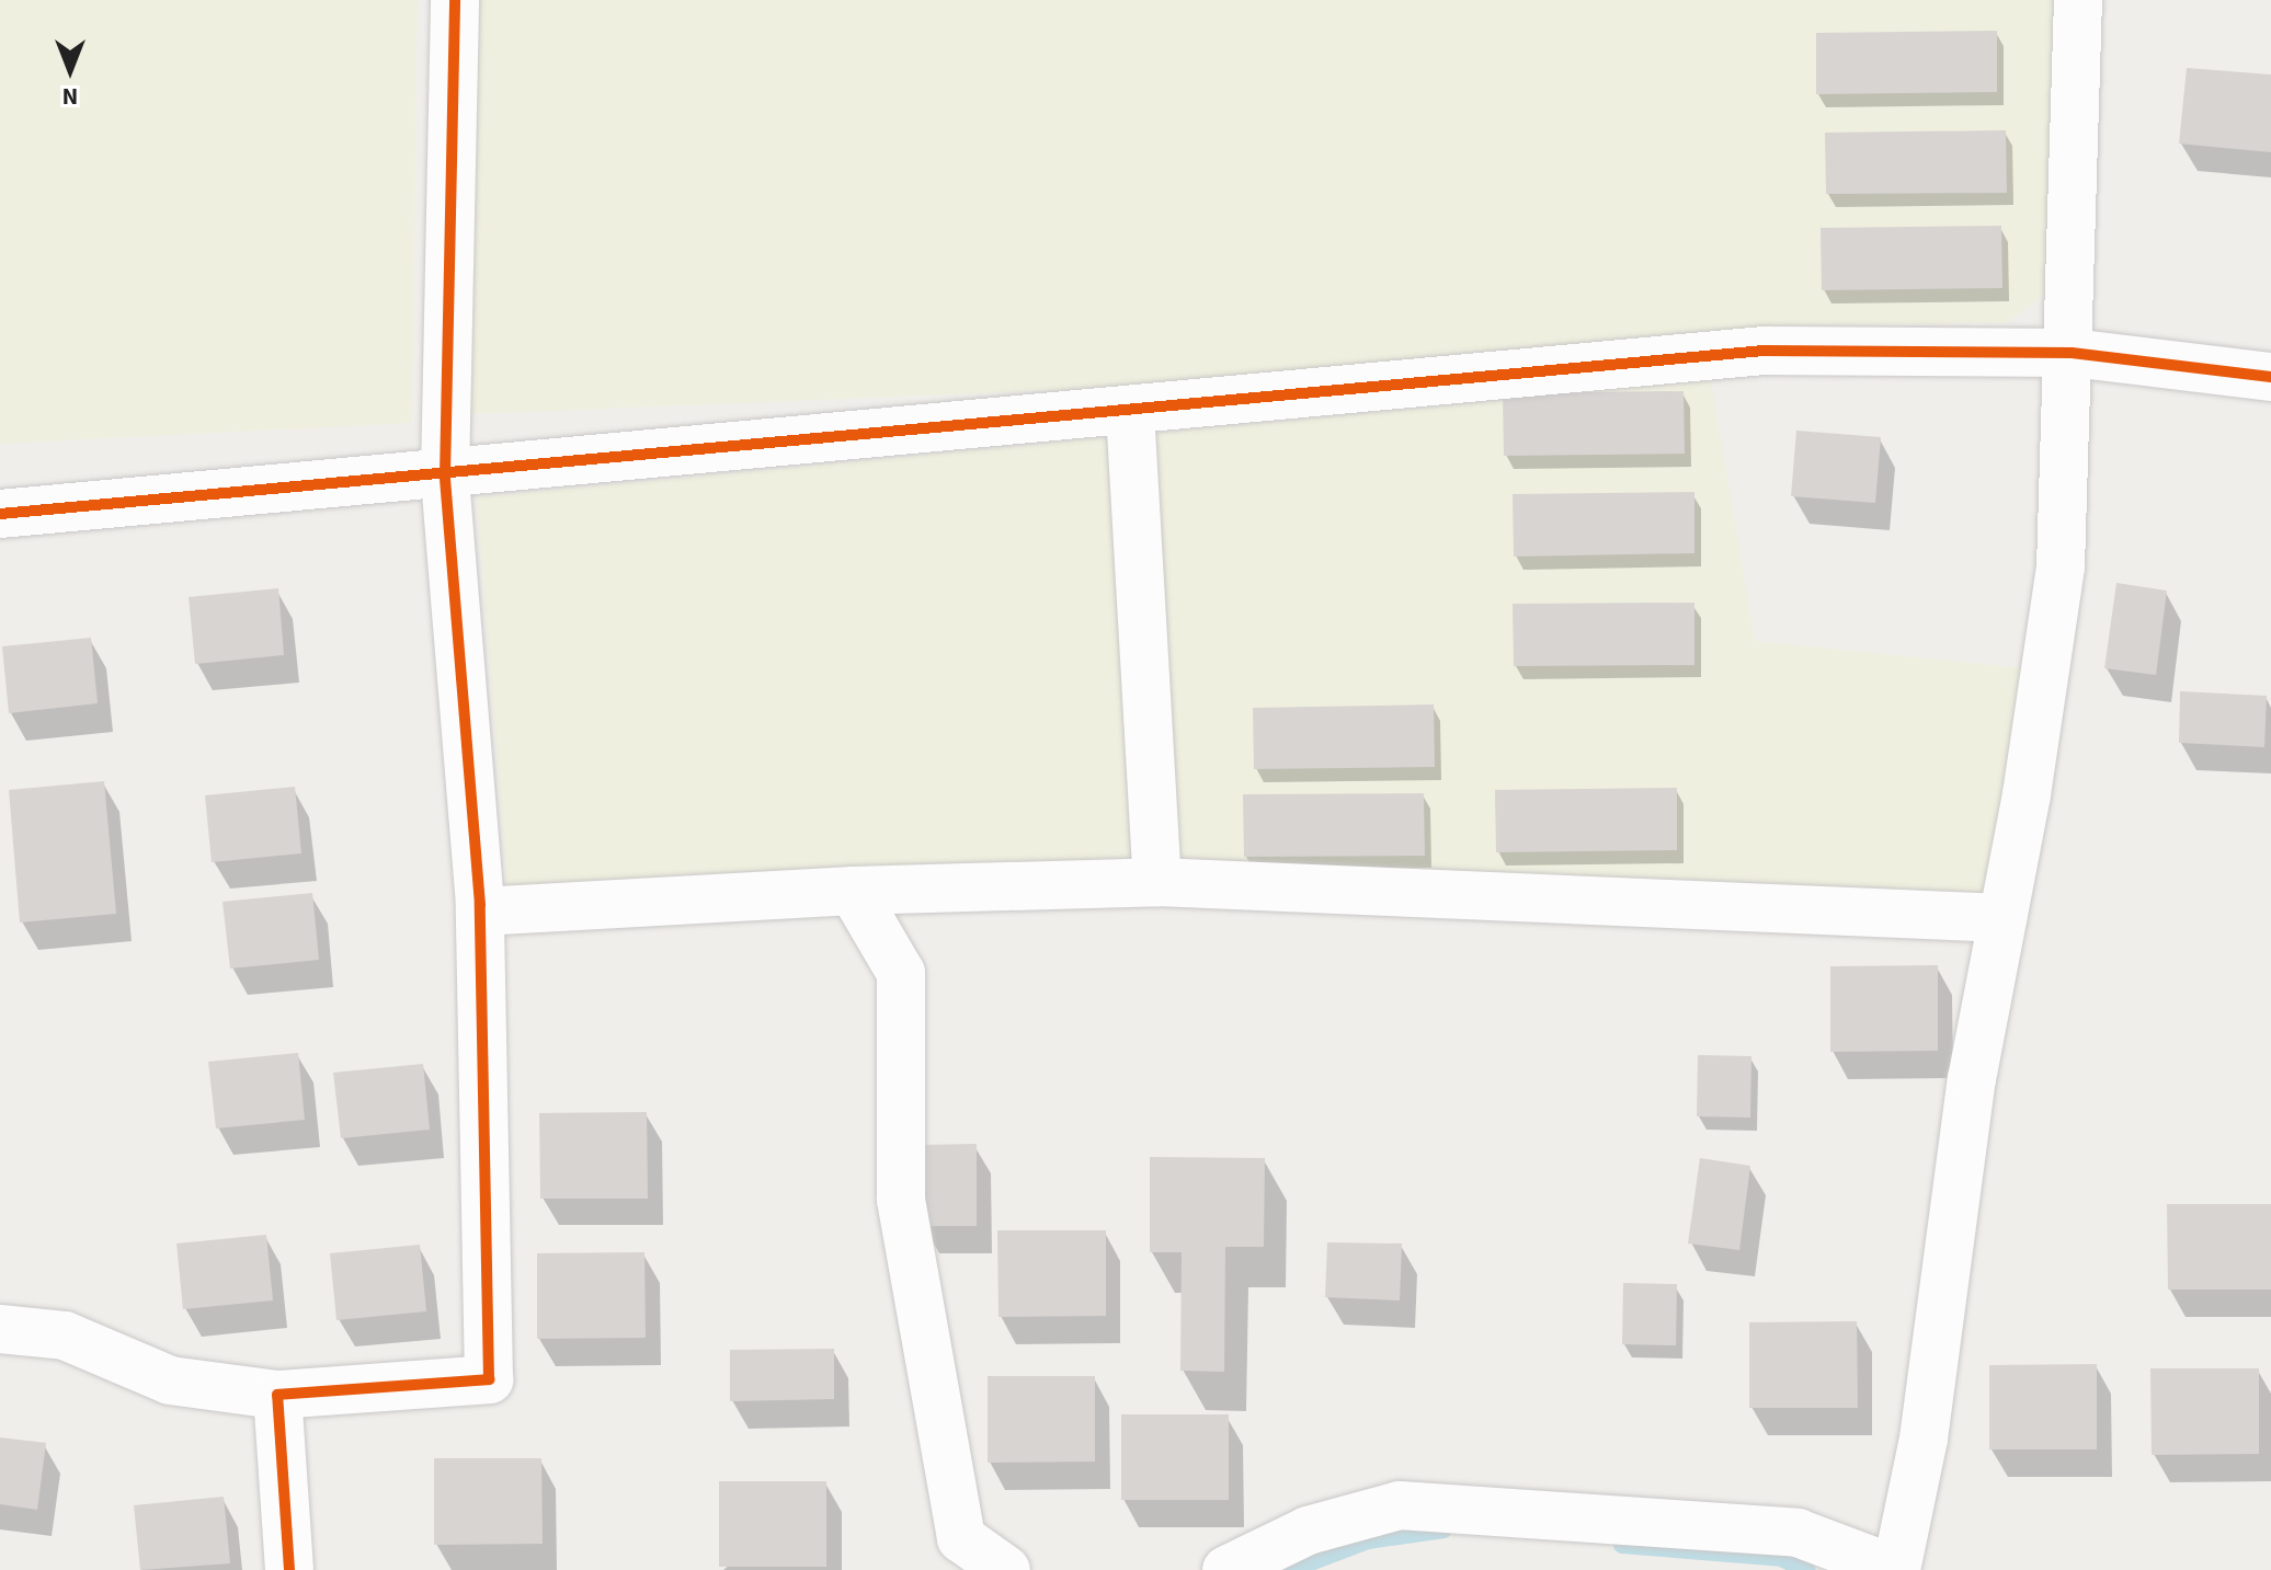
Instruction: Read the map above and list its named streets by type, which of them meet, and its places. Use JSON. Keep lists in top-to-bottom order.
{
  "north": "bottom"
}
